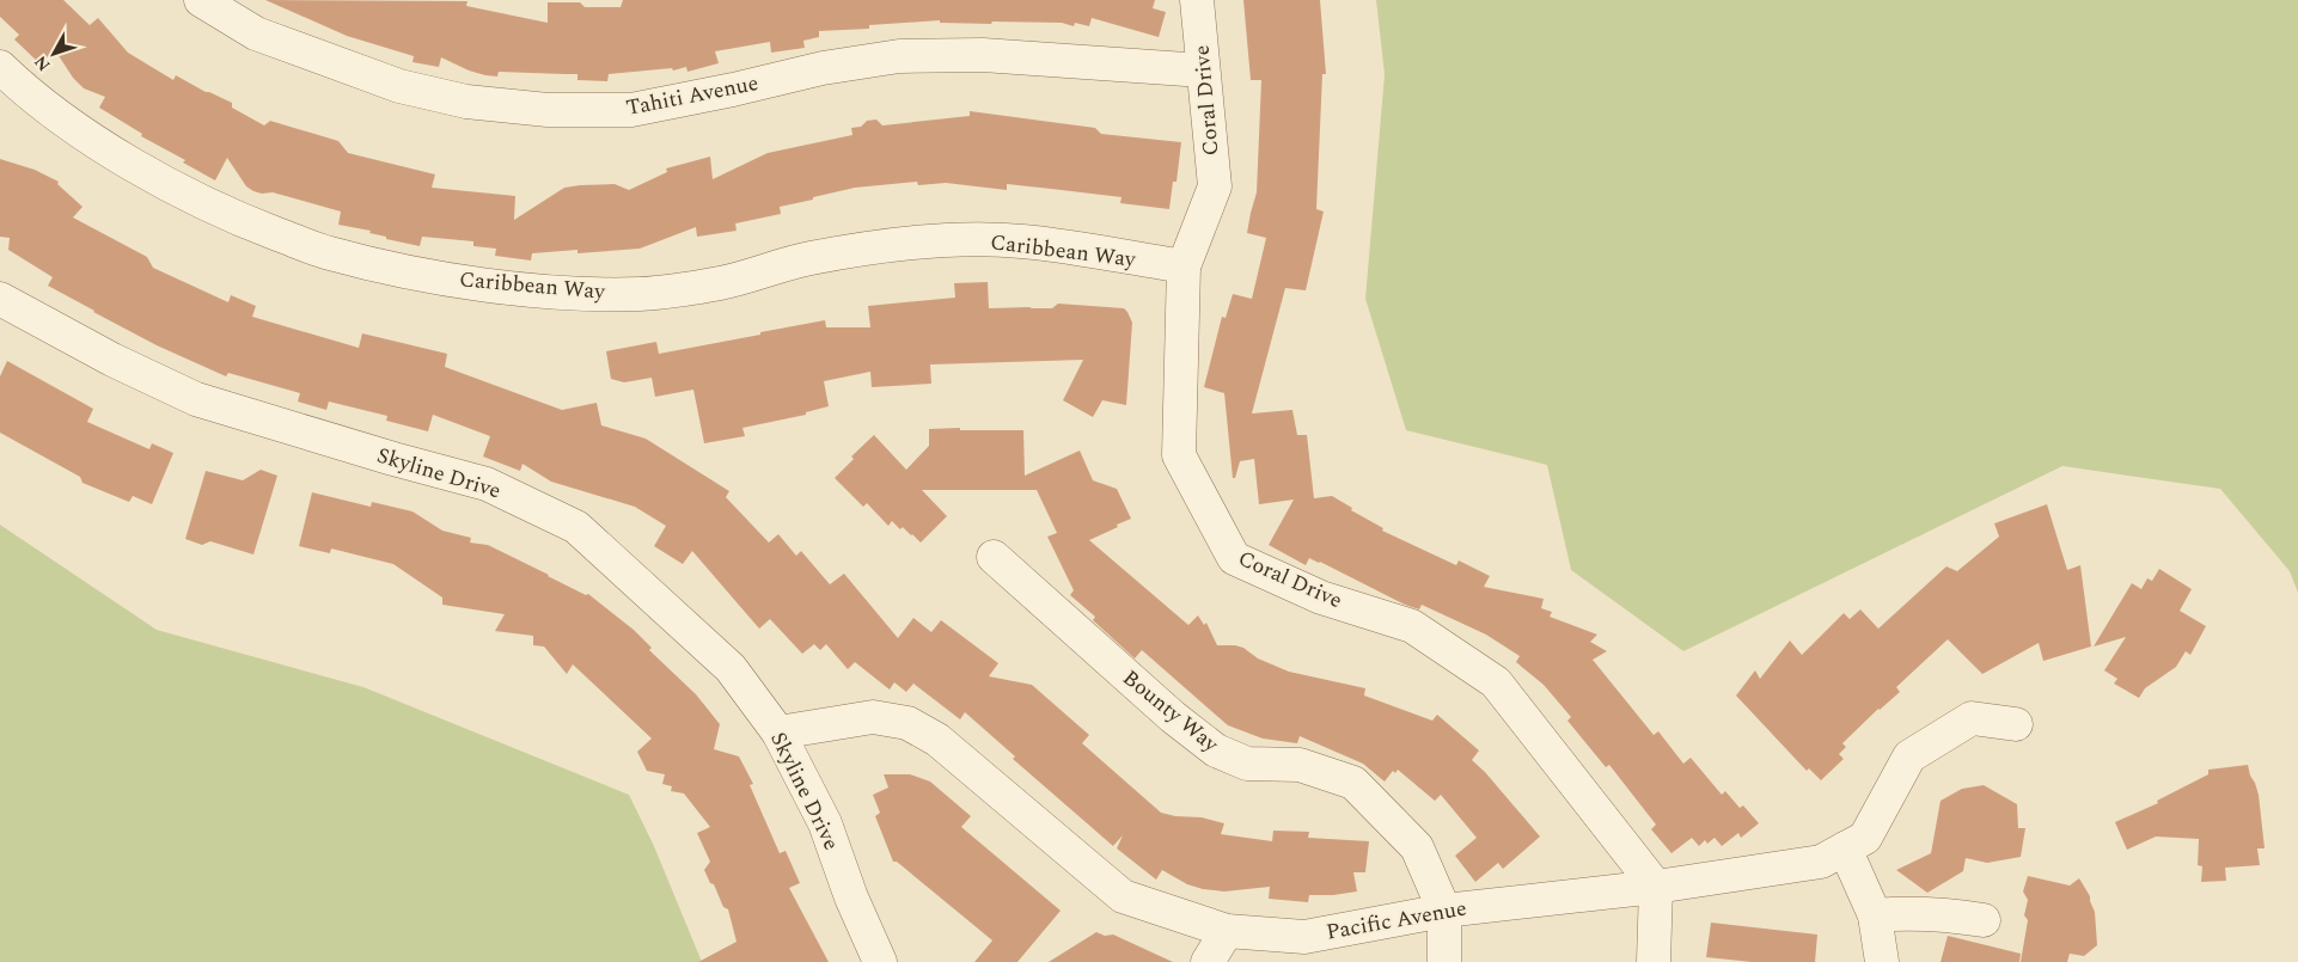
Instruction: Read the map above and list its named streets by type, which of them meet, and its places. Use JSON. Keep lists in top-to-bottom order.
{
  "streets": {
    "street": [
      "Tahiti Avenue",
      "Coral Drive",
      "Caribbean Way",
      "Skyline Drive",
      "Bounty Way",
      "Pacific Avenue"
    ]
  },
  "crossings": [
    ["Tahiti Avenue", "Coral Drive"],
    ["Coral Drive", "Caribbean Way"],
    ["Coral Drive", "Pacific Avenue"],
    ["Skyline Drive", "Pacific Avenue"],
    ["Bounty Way", "Pacific Avenue"]
  ],
  "north": "bottom left"
}
